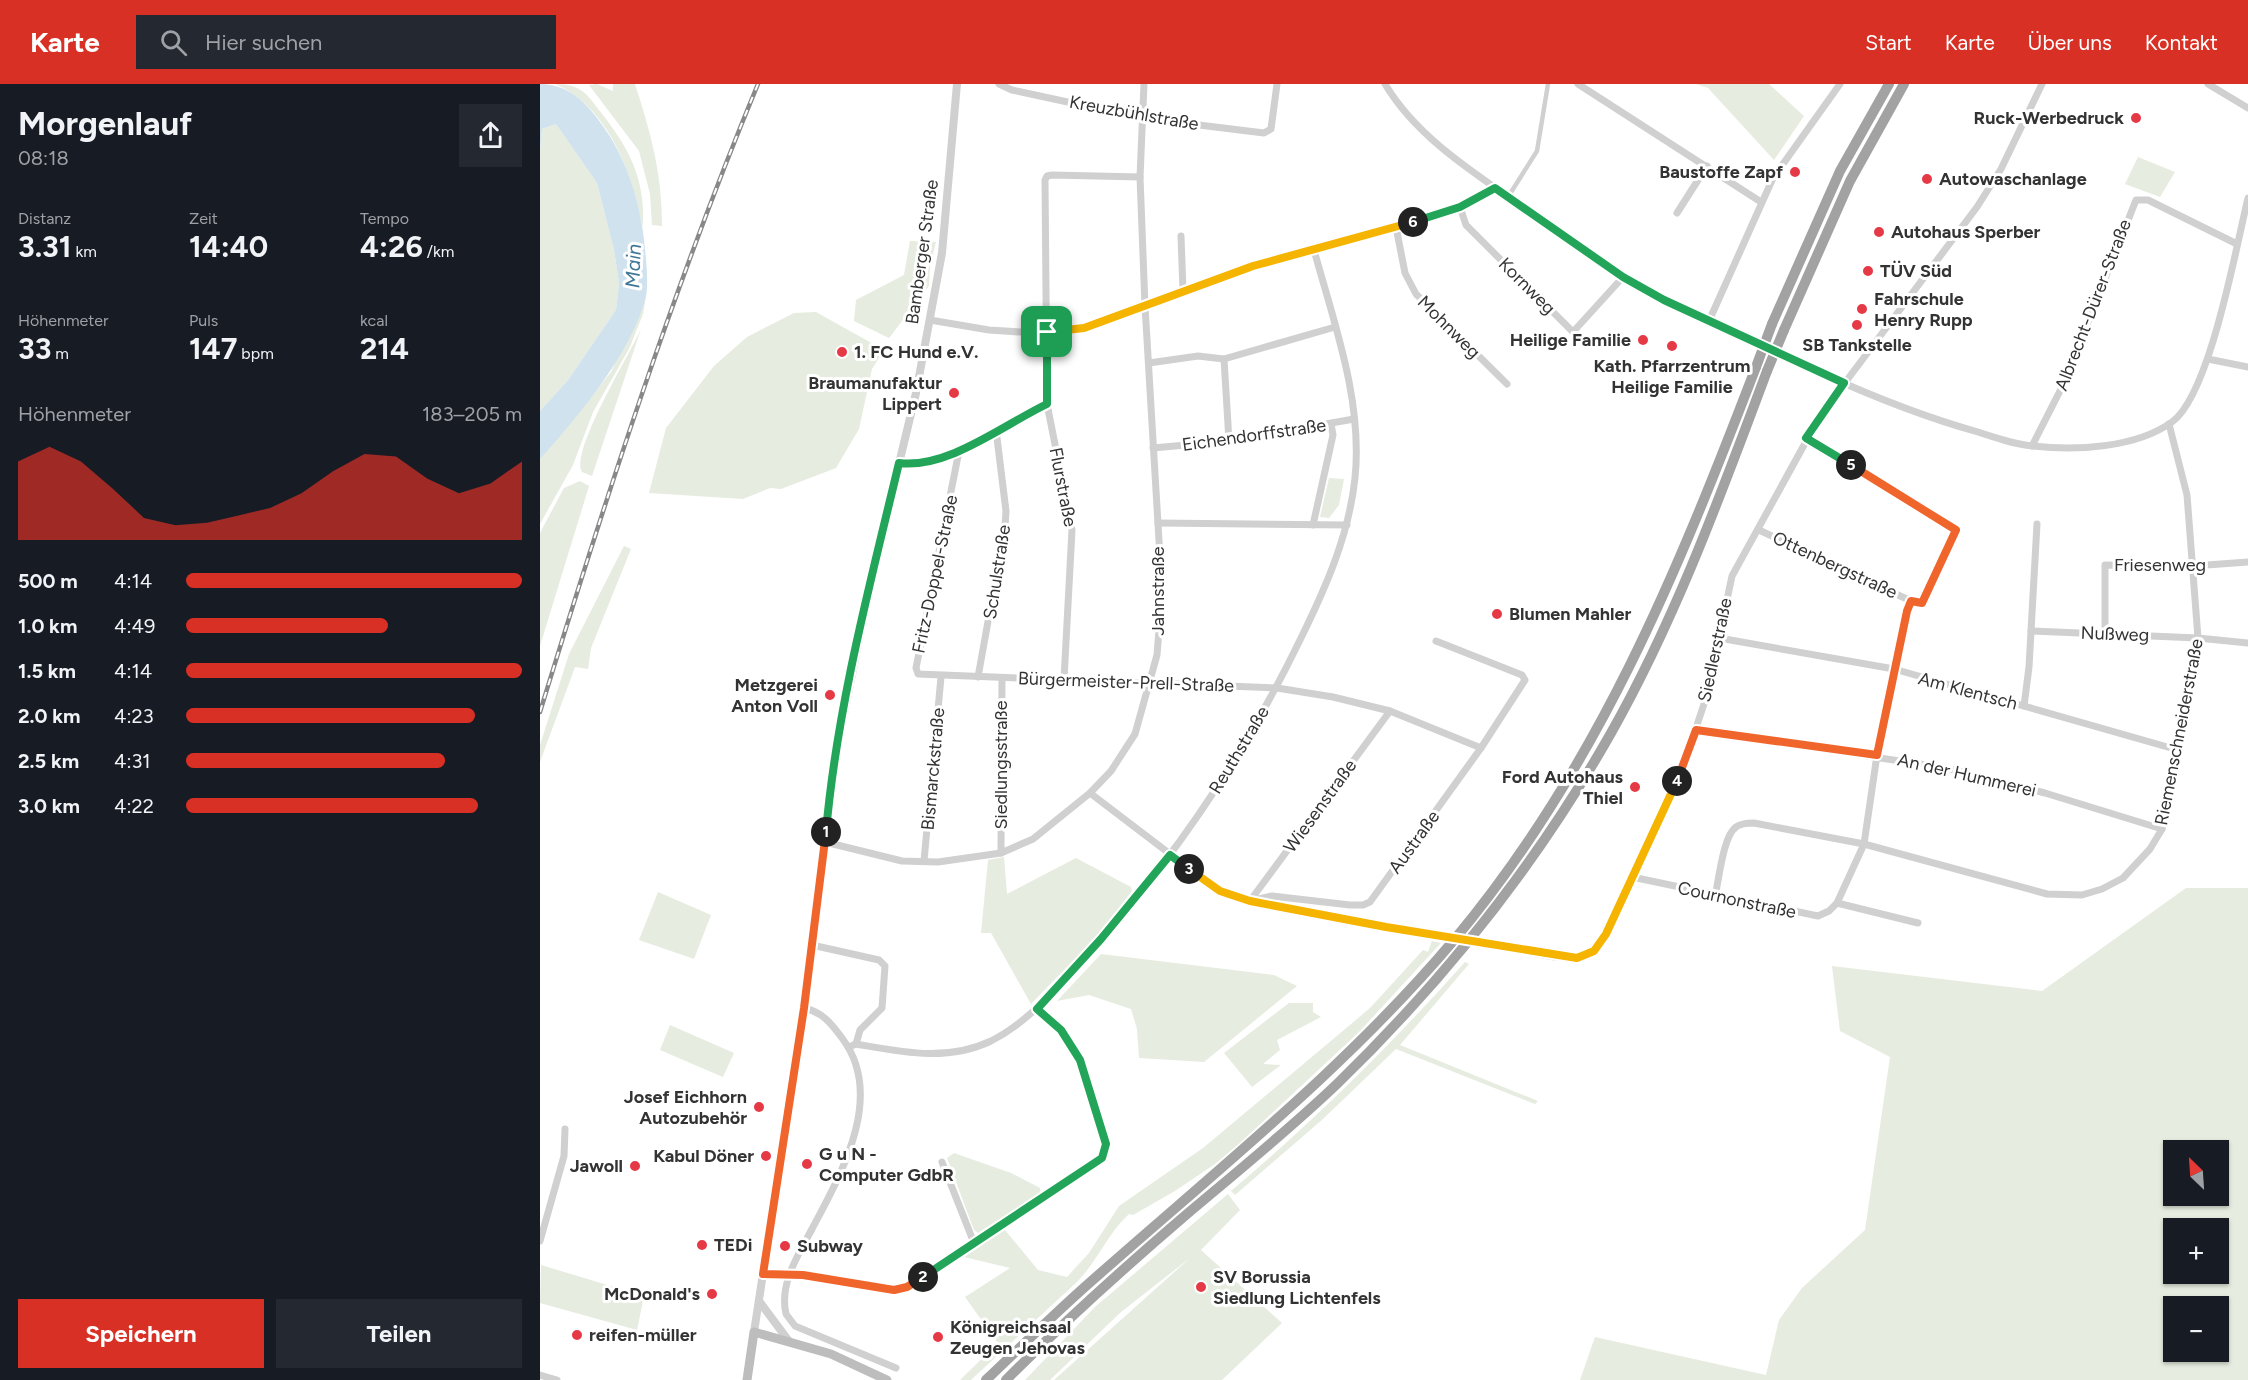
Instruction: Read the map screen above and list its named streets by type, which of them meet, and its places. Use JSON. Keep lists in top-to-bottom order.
{
  "streets": {
    "main road": ["Bamberger Straße"],
    "street": [
      "Kreuzbühlstraße",
      "Kornweg",
      "Albrecht-Dürer-Straße",
      "Mohnweg",
      "Eichendorffstraße",
      "Flurstraße",
      "Ottenbergstraße",
      "Friesenweg",
      "Schulstraße",
      "Fritz-Doppel-Straße",
      "Jahnstraße",
      "Nußweg",
      "Siedlerstraße",
      "Bürgermeister-Prell-Straße",
      "Am Klentsch",
      "Riemenschneiderstraße",
      "Reuthstraße",
      "Siedlungsstraße",
      "Bismarckstraße",
      "An der Hummerei",
      "Wiesenstraße",
      "Austraße",
      "Cournonstraße"
    ]
  },
  "crossings": [
    ["Kreuzbühlstraße", "Jahnstraße"],
    ["Bamberger Straße", "Jahnstraße"],
    ["Eichendorffstraße", "Jahnstraße"],
    ["Eichendorffstraße", "Reuthstraße"],
    ["Flurstraße", "Jahnstraße"],
    ["Flurstraße", "Bürgermeister-Prell-Straße"],
    ["Ottenbergstraße", "Siedlerstraße"],
    ["Friesenweg", "Nußweg"],
    ["Friesenweg", "Riemenschneiderstraße"],
    ["Schulstraße", "Bürgermeister-Prell-Straße"],
    ["Fritz-Doppel-Straße", "Bürgermeister-Prell-Straße"],
    ["Fritz-Doppel-Straße", "Bismarckstraße"],
    ["Jahnstraße", "Bürgermeister-Prell-Straße"],
    ["Jahnstraße", "Siedlungsstraße"],
    ["Jahnstraße", "Bismarckstraße"],
    ["Nußweg", "Riemenschneiderstraße"],
    ["Siedlerstraße", "Am Klentsch"],
    ["Siedlerstraße", "An der Hummerei"],
    ["Siedlerstraße", "Wiesenstraße"],
    ["Siedlerstraße", "Austraße"],
    ["Siedlerstraße", "Cournonstraße"],
    ["Bürgermeister-Prell-Straße", "Reuthstraße"],
    ["Bürgermeister-Prell-Straße", "Siedlungsstraße"],
    ["Bürgermeister-Prell-Straße", "Bismarckstraße"],
    ["Bürgermeister-Prell-Straße", "Wiesenstraße"],
    ["Bürgermeister-Prell-Straße", "Austraße"],
    ["Am Klentsch", "Riemenschneiderstraße"],
    ["Riemenschneiderstraße", "An der Hummerei"],
    ["Riemenschneiderstraße", "Cournonstraße"],
    ["Wiesenstraße", "Austraße"]
  ],
  "water": ["Main"],
  "places": [
    "Ruck-Werbedruck",
    "Baustoffe Zapf",
    "Autowaschanlage",
    "Autohaus Sperber",
    "TÜV Süd",
    "Fahrschule Henry Rupp",
    "SB Tankstelle",
    "Heilige Familie",
    "Kath. Pfarrzentrum Heilige Familie",
    "1. FC Hund e.V.",
    "Braumanufaktur Lippert",
    "Blumen Mahler",
    "Metzgerei Anton Voll",
    "Ford Autohaus Thiel",
    "Josef Eichhorn Autozubehör",
    "Kabul Döner",
    "G u N - Computer GdbR",
    "Jawoll",
    "TEDi",
    "Subway",
    "SV Borussia Siedlung Lichtenfels",
    "McDonald's",
    "reifen-müller",
    "Königreichsaal Zeugen Jehovas"
  ],
  "north": "top left",
  "page": {
    "header": "Karte",
    "search": "Hier suchen",
    "nav": [
      "Start",
      "Karte",
      "Über uns",
      "Kontakt"
    ],
    "heading": ["Morgenlauf", "08:18"],
    "stats": [
      ["Distanz", "3.31 km"],
      ["Zeit", "14:40"],
      ["Tempo", "4:26 /km"],
      ["Höhenmeter", "33 m"],
      ["Puls", "147 bpm"],
      ["kcal", "214"]
    ],
    "pins": [
      "6",
      "5",
      "4",
      "1",
      "3",
      "2"
    ],
    "chart": ["Höhenmeter", "183–205 m"],
    "list": [
      {
        "name": "500 m",
        "note": "4:14"
      },
      {
        "name": "1.0 km",
        "note": "4:49"
      },
      {
        "name": "1.5 km",
        "note": "4:14"
      },
      {
        "name": "2.0 km",
        "note": "4:23"
      },
      {
        "name": "2.5 km",
        "note": "4:31"
      },
      {
        "name": "3.0 km",
        "note": "4:22"
      }
    ],
    "map_buttons": ["+", "−"],
    "buttons": ["Speichern", "Teilen"]
  }
}
